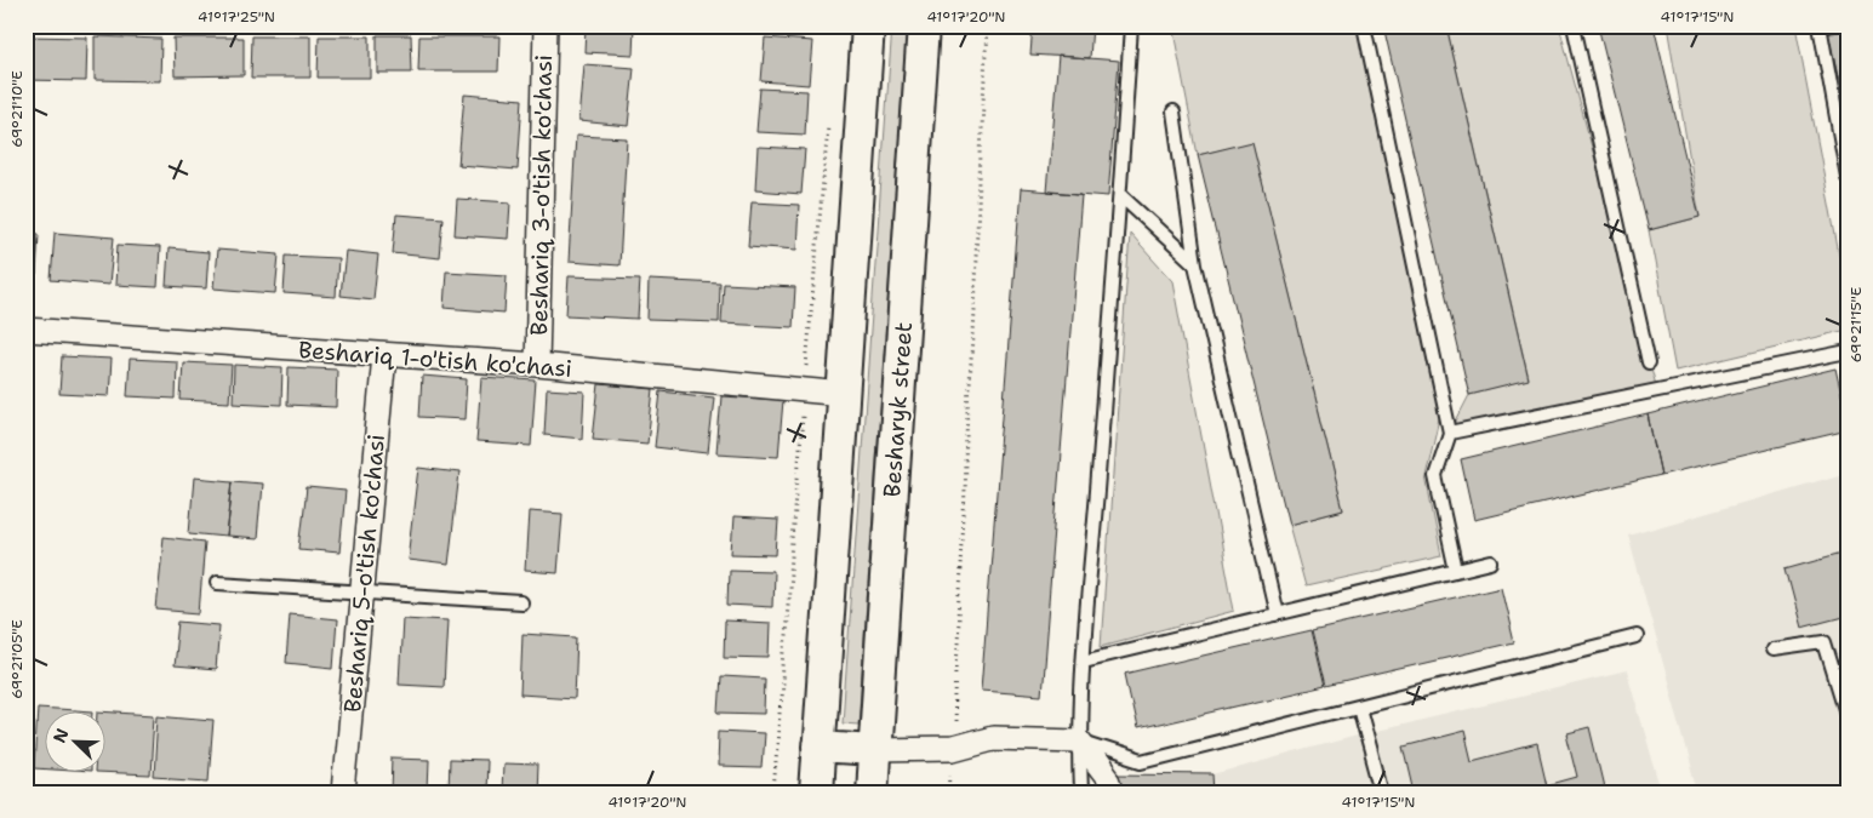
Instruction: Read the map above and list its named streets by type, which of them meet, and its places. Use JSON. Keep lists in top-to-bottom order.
{
  "streets": {
    "main road": ["Besharyk street"],
    "street": ["Beshariq 3-o'tish ko'chasi", "Beshariq 1-o'tish ko'chasi", "Beshariq 5-o'tish ko'chasi"]
  },
  "crossings": [
    ["Beshariq 3-o'tish ko'chasi", "Beshariq 1-o'tish ko'chasi"],
    ["Beshariq 1-o'tish ko'chasi", "Beshariq 5-o'tish ko'chasi"]
  ],
  "north": "top left",
  "coordinates": [
    "41°17'25\"N",
    "41°17'20\"N",
    "41°17'15\"N",
    "69°21'10\"E",
    "69°21'15\"E",
    "69°21'05\"E"
  ]
}
